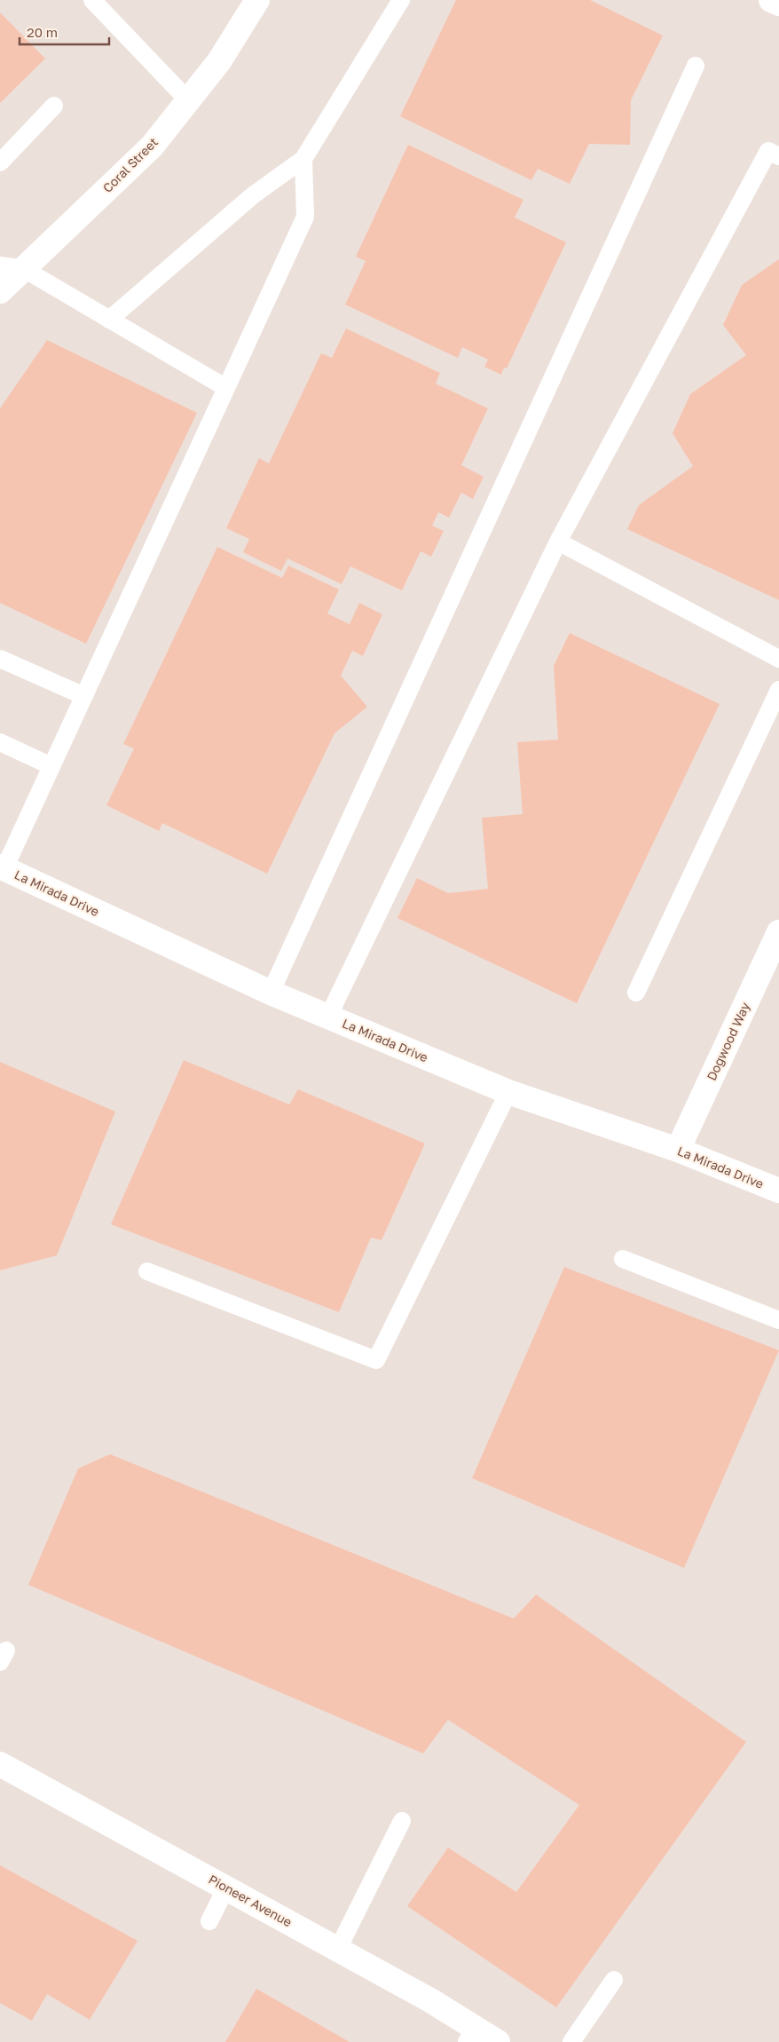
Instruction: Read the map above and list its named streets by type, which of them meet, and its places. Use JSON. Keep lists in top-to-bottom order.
{
  "streets": {
    "street": [
      "Coral Street",
      "La Mirada Drive",
      "Dogwood Way",
      "Pioneer Avenue"
    ]
  },
  "crossings": [
    ["La Mirada Drive", "Dogwood Way"]
  ],
  "scale_bar": "20 m"
}
